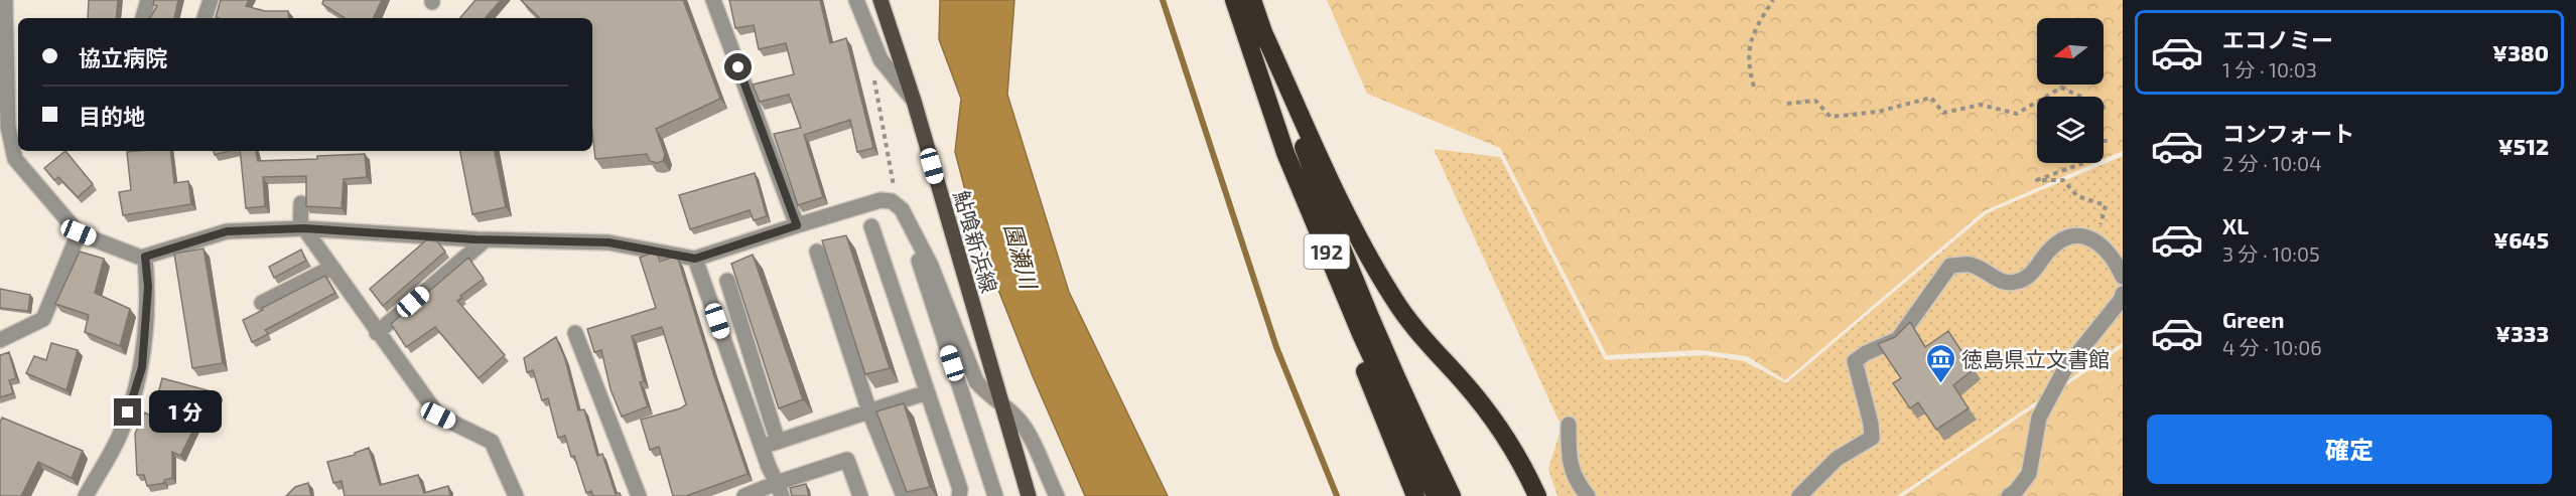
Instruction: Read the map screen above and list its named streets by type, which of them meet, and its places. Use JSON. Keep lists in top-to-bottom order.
{
  "streets": {
    "highway": ["192"],
    "main road": ["鮎喰新浜線"]
  },
  "water": ["園瀬川"],
  "places": {
    "museum": ["徳島県立文書館"]
  },
  "north": "left",
  "page": {
    "list": [
      {
        "name": "エコノミー",
        "note": "1 分 · 10:03",
        "value": "¥380"
      },
      {
        "name": "コンフォート",
        "note": "2 分 · 10:04",
        "value": "¥512"
      },
      {
        "name": "XL",
        "note": "3 分 · 10:05",
        "value": "¥645"
      },
      {
        "name": "Green",
        "note": "4 分 · 10:06",
        "value": "¥333"
      }
    ],
    "banner": ["協立病院", "目的地"],
    "bubble": "1 分",
    "buttons": "確定"
  }
}
